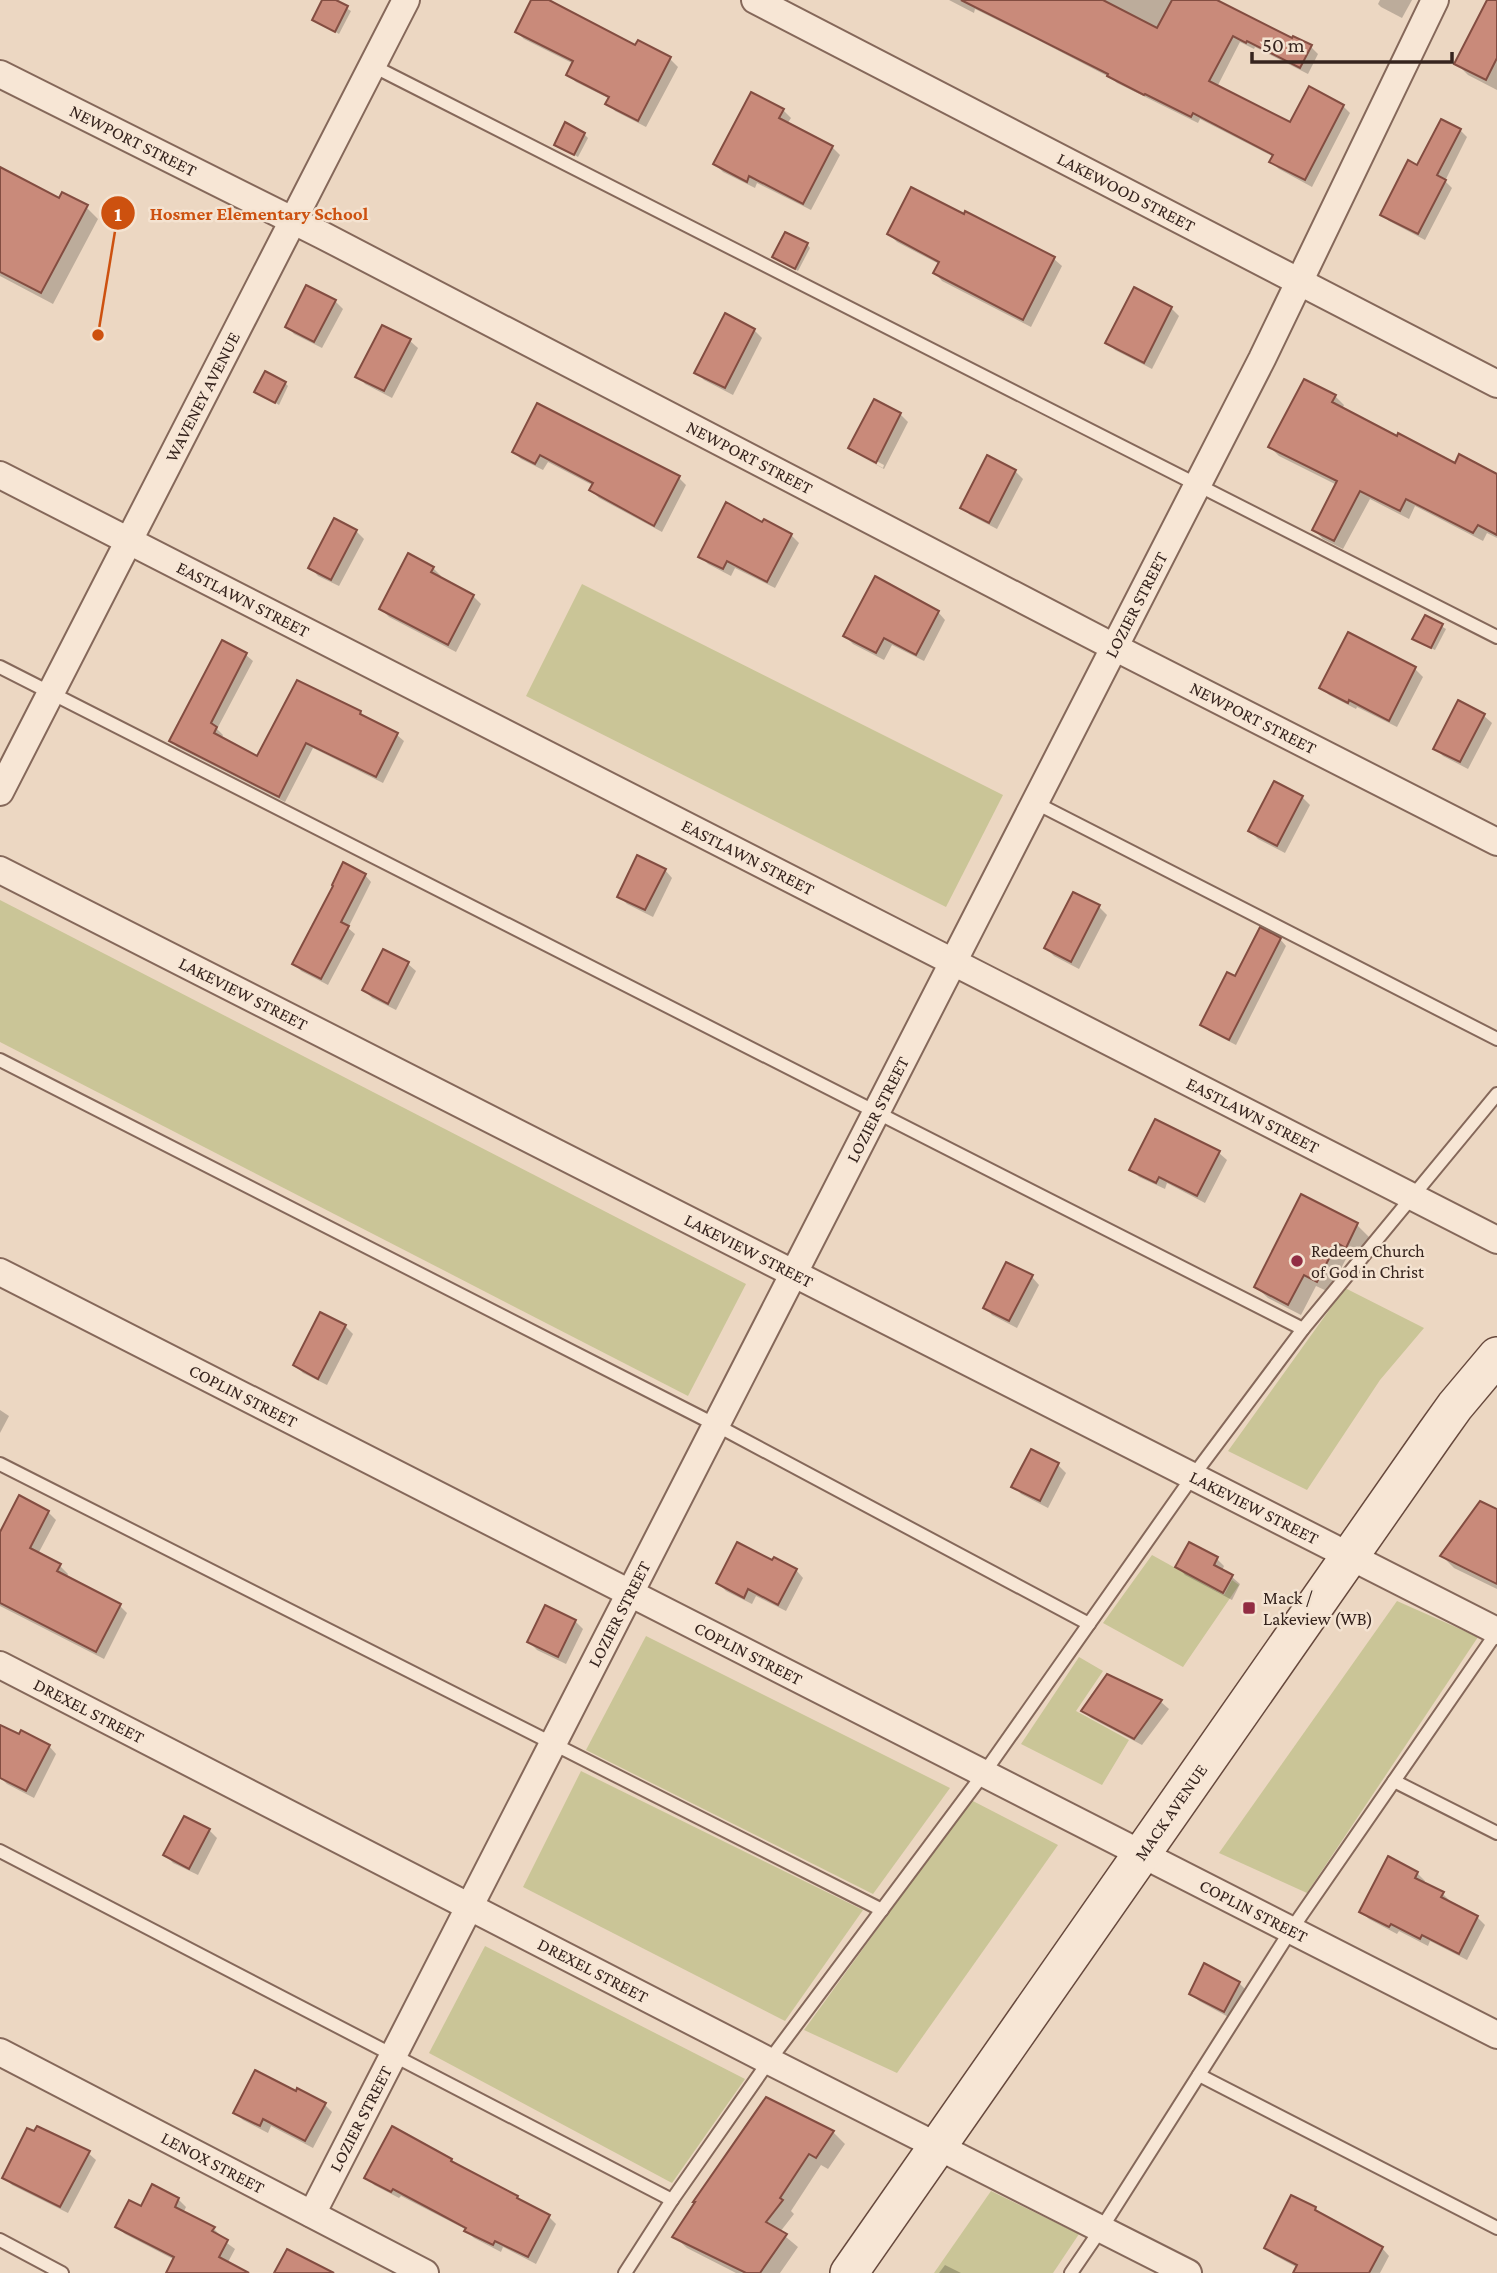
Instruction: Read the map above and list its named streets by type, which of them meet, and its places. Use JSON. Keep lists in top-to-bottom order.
{
  "streets": {
    "main road": ["MACK AVENUE"],
    "street": [
      "NEWPORT STREET",
      "LAKEWOOD STREET",
      "WAVENEY AVENUE",
      "EASTLAWN STREET",
      "LOZIER STREET",
      "LAKEVIEW STREET",
      "COPLIN STREET",
      "DREXEL STREET",
      "LENOX STREET"
    ]
  },
  "crossings": [
    ["NEWPORT STREET", "WAVENEY AVENUE"],
    ["NEWPORT STREET", "LOZIER STREET"],
    ["LAKEWOOD STREET", "LOZIER STREET"],
    ["WAVENEY AVENUE", "EASTLAWN STREET"],
    ["EASTLAWN STREET", "LOZIER STREET"],
    ["LOZIER STREET", "LAKEVIEW STREET"],
    ["LOZIER STREET", "COPLIN STREET"],
    ["LOZIER STREET", "DREXEL STREET"],
    ["LOZIER STREET", "LENOX STREET"],
    ["LAKEVIEW STREET", "MACK AVENUE"],
    ["COPLIN STREET", "MACK AVENUE"],
    ["DREXEL STREET", "MACK AVENUE"]
  ],
  "places": {
    "other": ["Hosmer Elementary School", "Redeem Church of God in Christ"],
    "transit": ["Mack / Lakeview (WB)"]
  },
  "scale_bar": "50 m"
}
